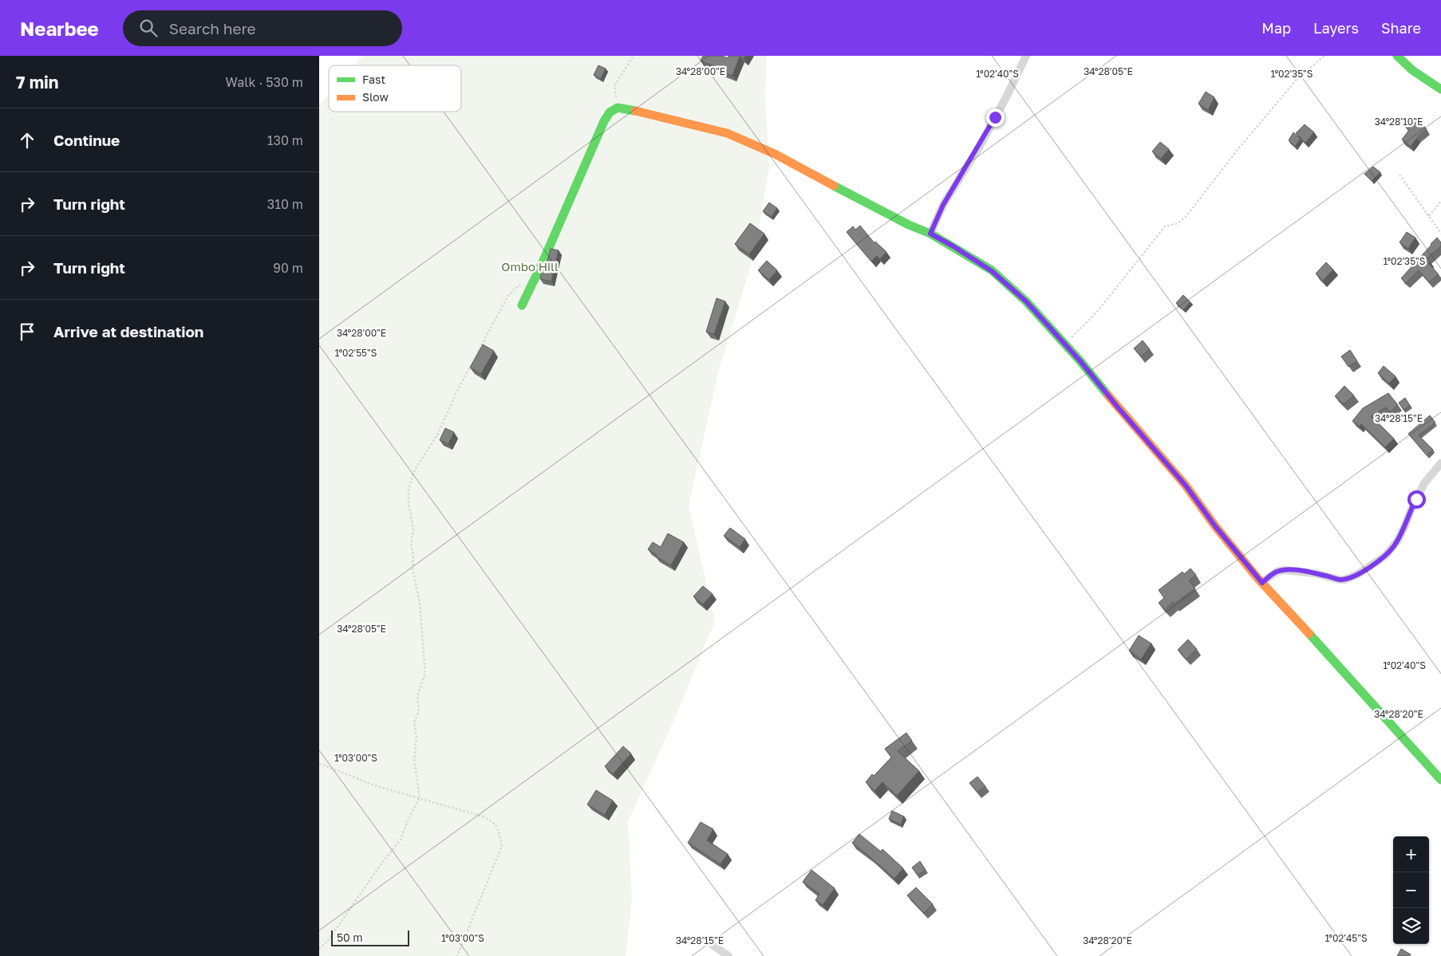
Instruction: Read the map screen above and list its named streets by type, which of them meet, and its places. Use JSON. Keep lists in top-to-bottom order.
{
  "parks": ["Ombo Hill"],
  "legend": ["Fast", "Slow"],
  "scale_bar": "50 m",
  "page": {
    "header": "Nearbee",
    "search": "Search here",
    "nav": ["Map", "Layers", "Share"],
    "heading": ["7 min", "Walk · 530 m"],
    "list": [
      ["Continue", "130 m"],
      ["Turn right", "310 m"],
      ["Turn right", "90 m"],
      "Arrive at destination"
    ],
    "map_buttons": ["+", "−"],
    "scale": "50 m"
  },
  "coordinates": [
    "34°28'00\"E",
    "34°28'05\"E",
    "1°02'40\"S",
    "1°02'35\"S",
    "34°28'10\"E",
    "1°02'55\"S",
    "34°28'15\"E",
    "34°28'20\"E",
    "1°03'00\"S",
    "1°02'45\"S"
  ]
}
